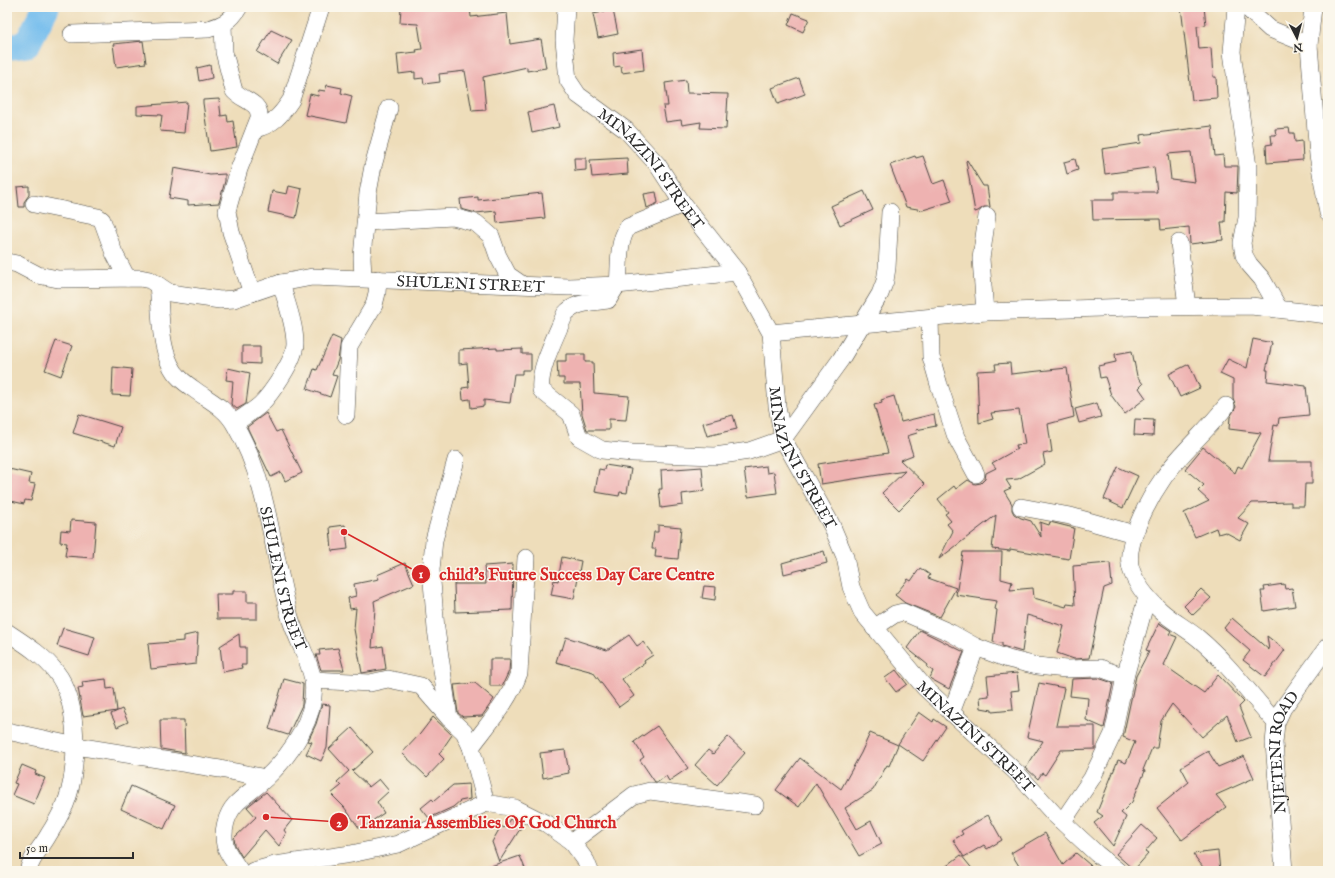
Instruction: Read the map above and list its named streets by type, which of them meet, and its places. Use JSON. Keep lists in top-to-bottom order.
{
  "streets": {
    "street": ["MINAZINI STREET", "SHULENI STREET", "NJETENI ROAD"]
  },
  "crossings": [
    ["MINAZINI STREET", "SHULENI STREET"]
  ],
  "places": ["child's Future Success Day Care Centre", "Tanzania Assemblies Of God Church"],
  "scale_bar": "50 m",
  "north": "bottom"
}
